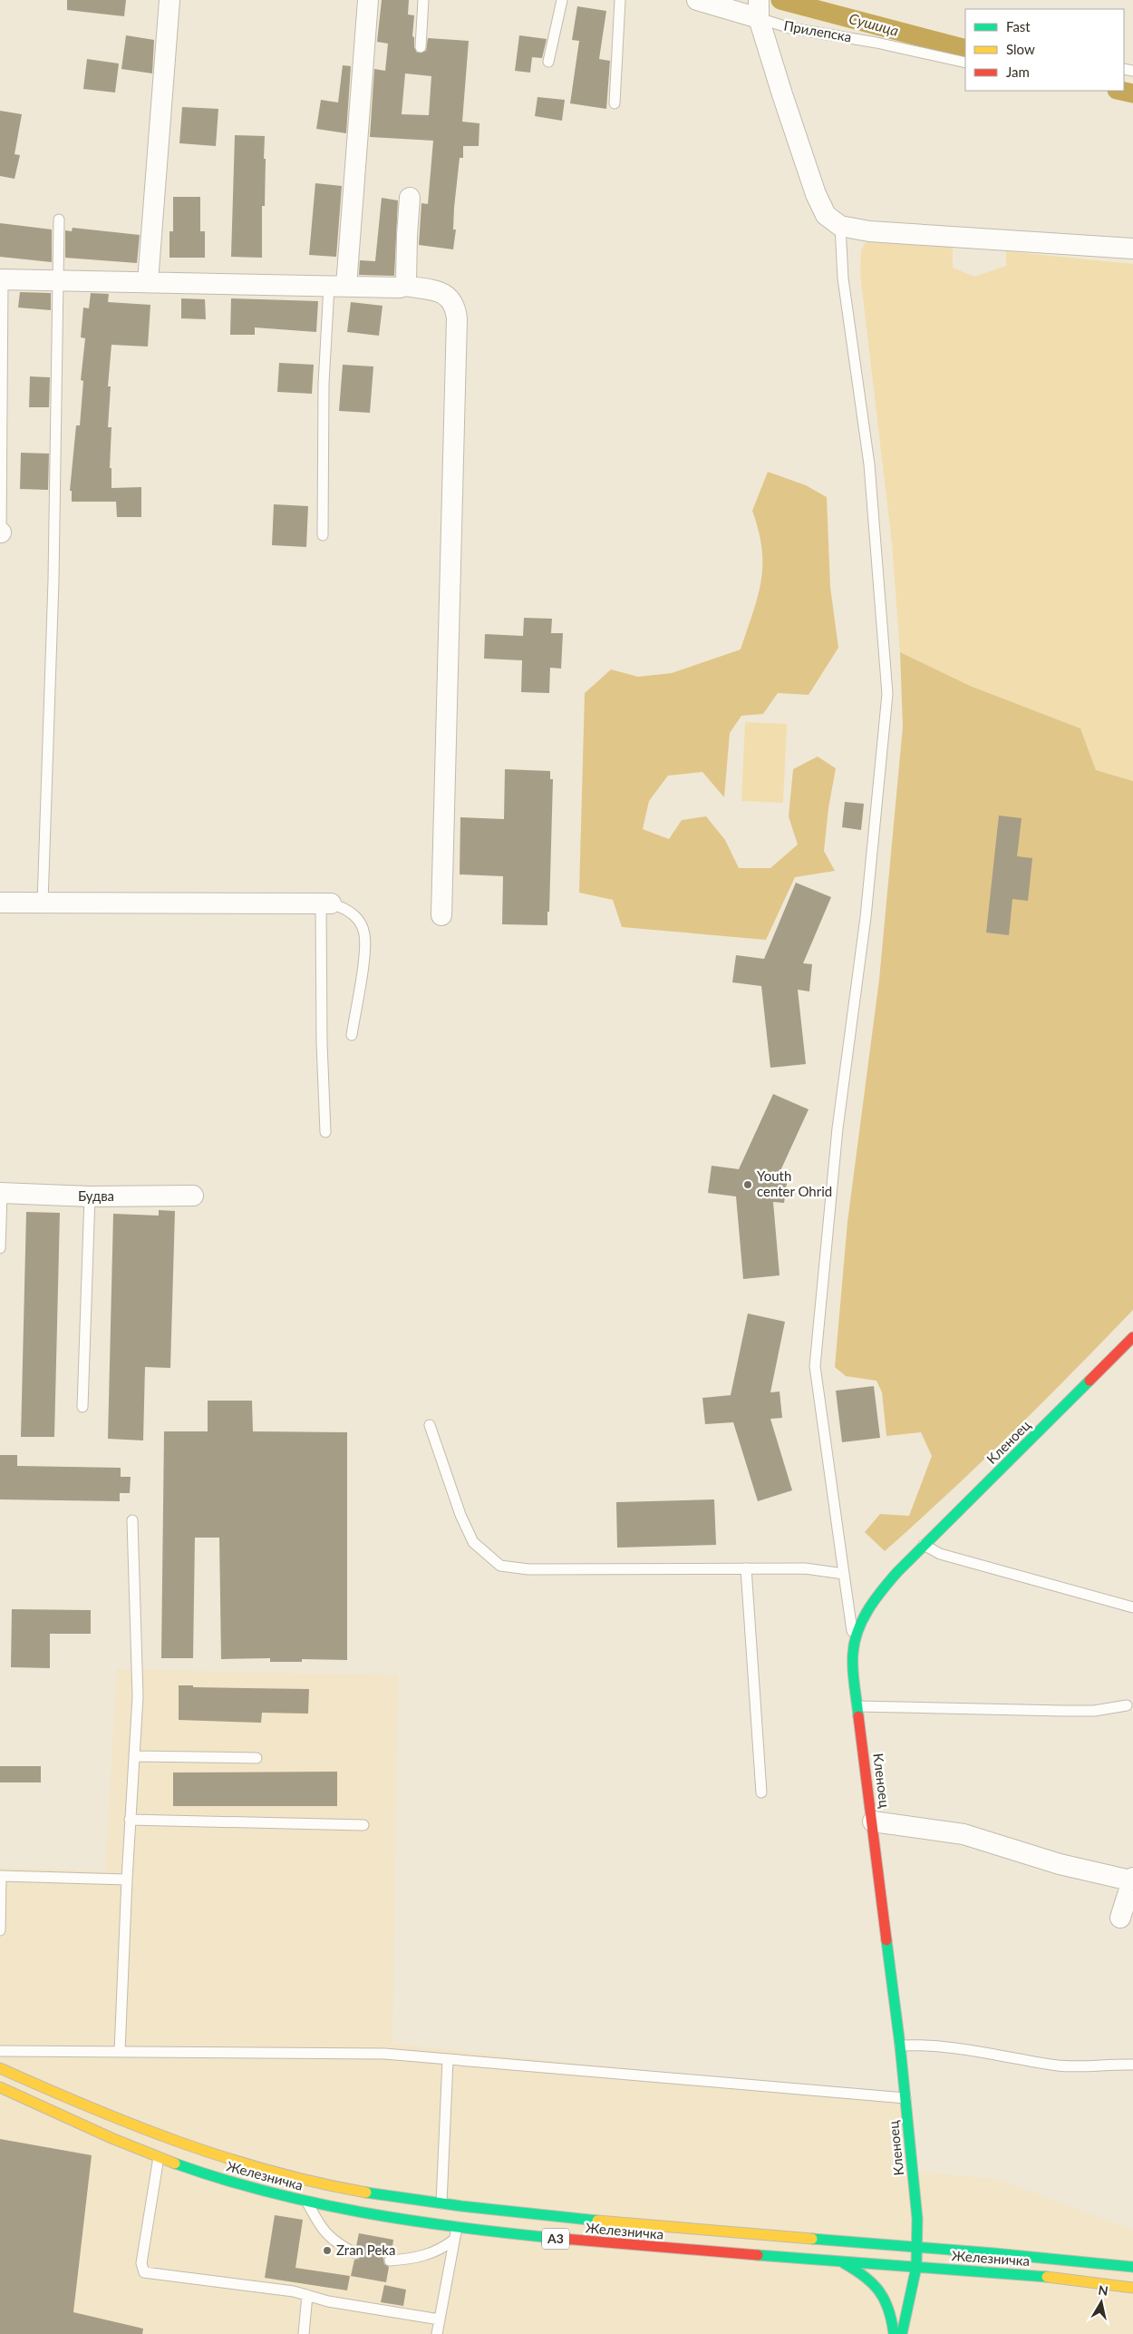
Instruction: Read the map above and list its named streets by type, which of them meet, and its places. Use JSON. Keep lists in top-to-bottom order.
{
  "streets": {
    "main road": ["Кленоец", "Железничка", "A3"],
    "street": ["Прилепска", "Будва"]
  },
  "crossings": [
    ["Кленоец", "Железничка"]
  ],
  "water": ["Сушица"],
  "places": ["Youth center Ohrid", "Zran Peka"],
  "legend": ["Fast", "Slow", "Jam"],
  "north": "top"
}
